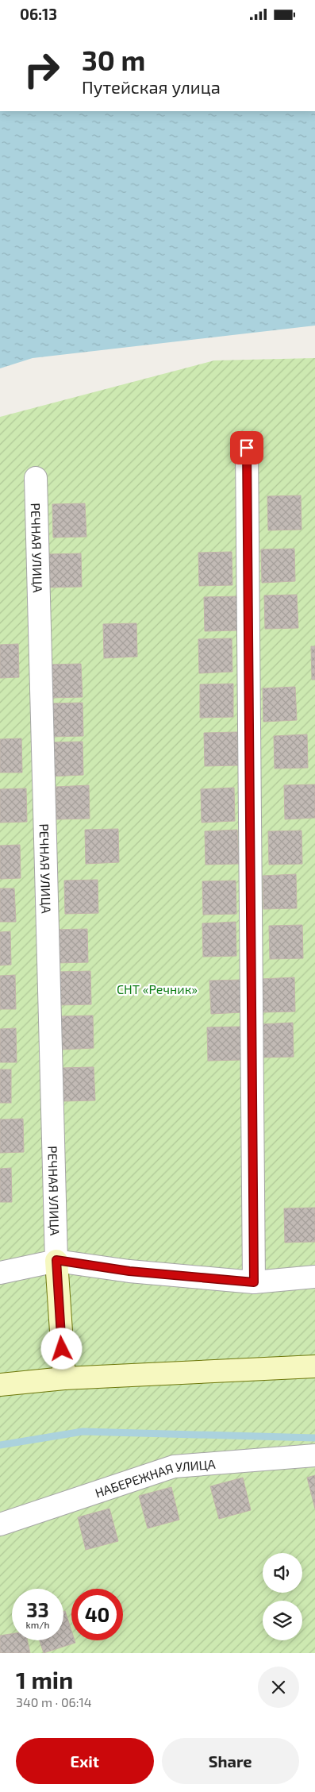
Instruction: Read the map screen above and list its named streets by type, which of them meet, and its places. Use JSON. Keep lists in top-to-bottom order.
{
  "streets": {
    "street": ["РЕЧНАЯ УЛИЦА", "НАБЕРЕЖНАЯ УЛИЦА"]
  },
  "parks": ["СНТ «Речник»"],
  "page": {
    "status": "06:13",
    "turn": ["30 m", "Путейская улица"],
    "speed": "33 km/h",
    "limit": "40",
    "heading": ["1 min", "340 m · 06:14"],
    "buttons": ["Exit", "Share"]
  }
}
